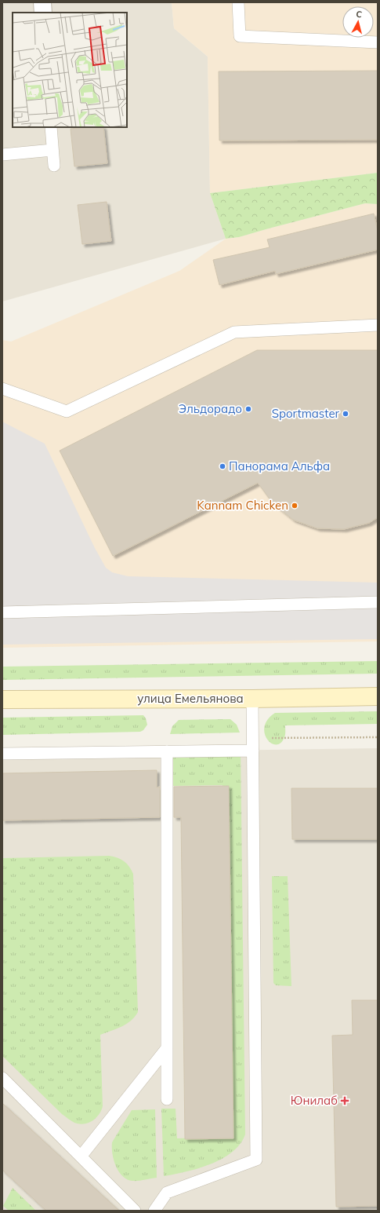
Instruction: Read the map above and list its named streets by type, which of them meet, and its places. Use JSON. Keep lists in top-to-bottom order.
{
  "streets": {
    "main road": ["улица Емельянова"]
  },
  "places": {
    "other": [
      "Эльдорадо",
      "Sportmaster",
      "Панорама Альфа",
      "Kannam Chicken"
    ],
    "health": ["Юнилаб"]
  },
  "north": "top"
}
